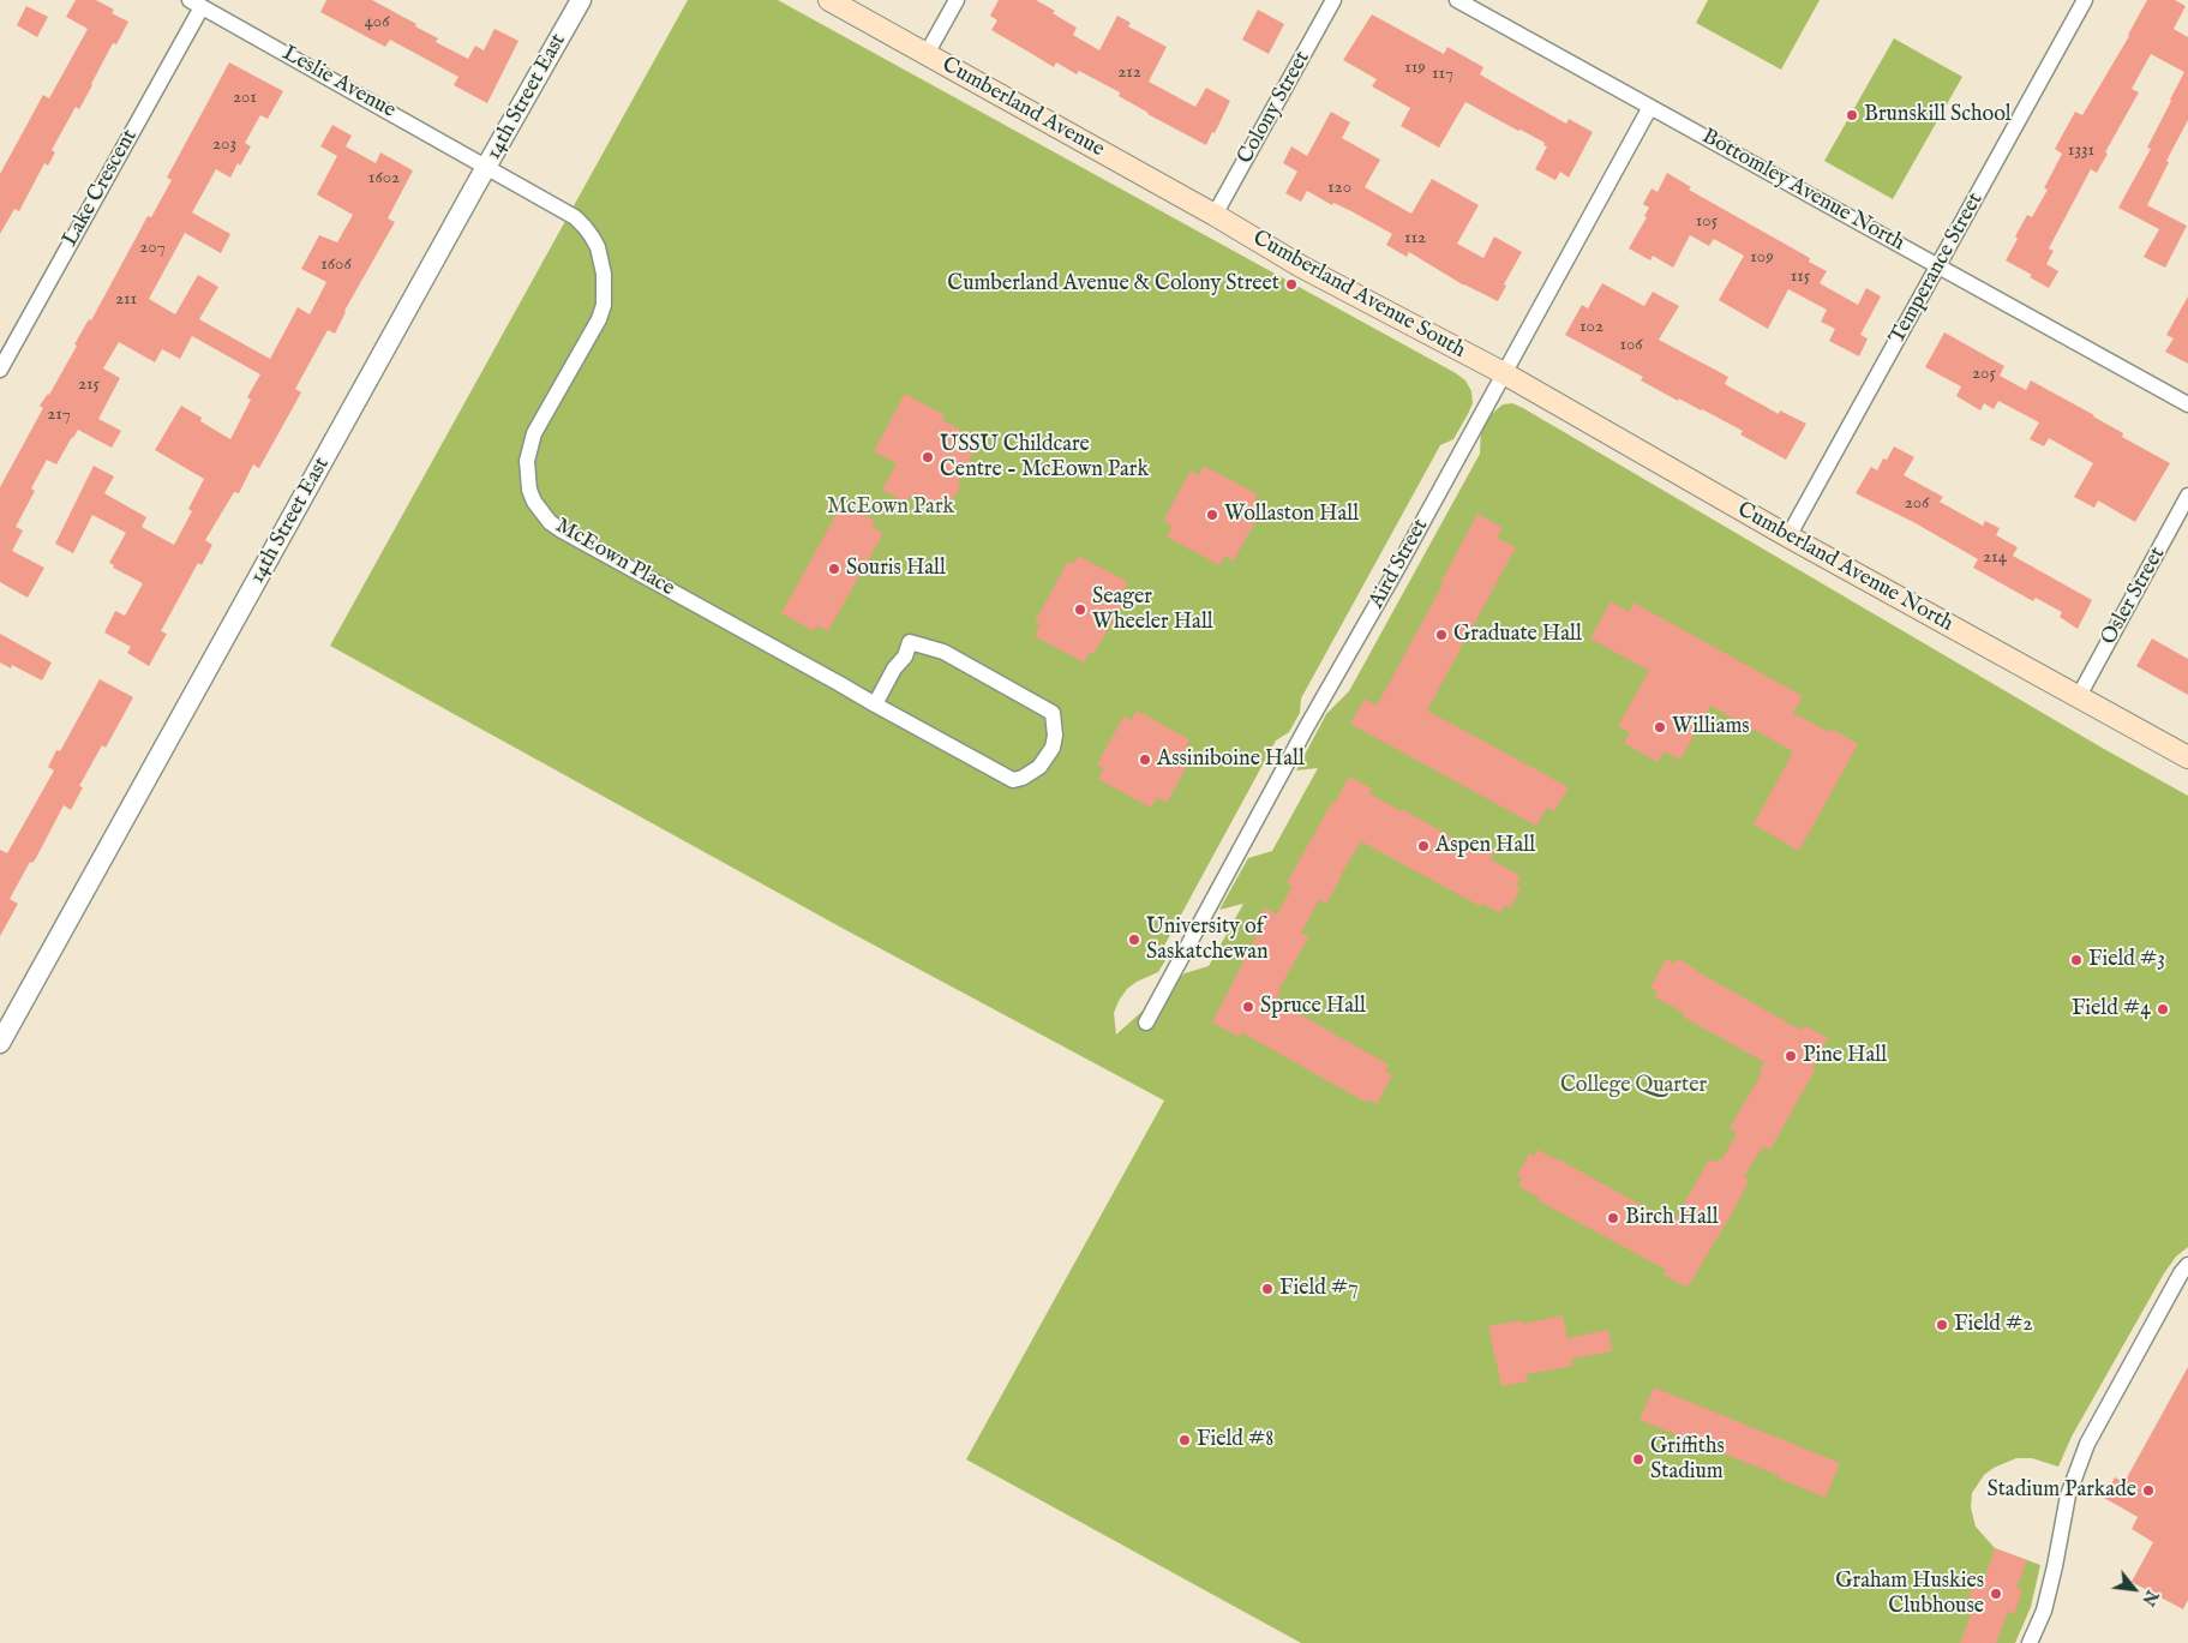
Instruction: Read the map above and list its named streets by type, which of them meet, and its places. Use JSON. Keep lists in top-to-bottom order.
{
  "streets": {
    "main road": ["Cumberland Avenue", "Cumberland Avenue South", "Cumberland Avenue North"],
    "street": [
      "Leslie Avenue",
      "14th Street East",
      "Colony Street",
      "Lake Crescent",
      "Bottomley Avenue North",
      "Temperance Street",
      "McEown Place",
      "Aird Street",
      "Osler Street"
    ]
  },
  "crossings": [
    ["Leslie Avenue", "14th Street East"],
    ["Leslie Avenue", "Lake Crescent"],
    ["Leslie Avenue", "McEown Place"],
    ["14th Street East", "McEown Place"],
    ["Cumberland Avenue", "Colony Street"],
    ["Cumberland Avenue", "Cumberland Avenue South"],
    ["Colony Street", "Cumberland Avenue South"],
    ["Bottomley Avenue North", "Temperance Street"],
    ["Bottomley Avenue North", "Aird Street"],
    ["Temperance Street", "Cumberland Avenue North"],
    ["Cumberland Avenue South", "Aird Street"],
    ["Cumberland Avenue South", "Cumberland Avenue North"],
    ["Aird Street", "Cumberland Avenue North"],
    ["Cumberland Avenue North", "Osler Street"]
  ],
  "parks": ["McEown Park", "College Quarter"],
  "places": [
    "Brunskill School",
    "Cumberland Avenue & Colony Street",
    "USSU Childcare Centre - McEown Park",
    "Wollaston Hall",
    "Souris Hall",
    "Seager Wheeler Hall",
    "Graduate Hall",
    "Williams",
    "Assiniboine Hall",
    "Aspen Hall",
    "University of Saskatchewan",
    "Field #3",
    "Spruce Hall",
    "Field #4",
    "Pine Hall",
    "Birch Hall",
    "Field #7",
    "Field #2",
    "Field #8",
    "Griffiths Stadium",
    "Stadium Parkade",
    "Graham Huskies Clubhouse"
  ],
  "house_numbers": [
    "406",
    "119",
    "212",
    "117",
    "201",
    "203",
    "1331",
    "1602",
    "120",
    "105",
    "112",
    "207",
    "109",
    "1606",
    "115",
    "211",
    "102",
    "106",
    "205",
    "215",
    "217",
    "206",
    "214"
  ],
  "north": "bottom right"
}
